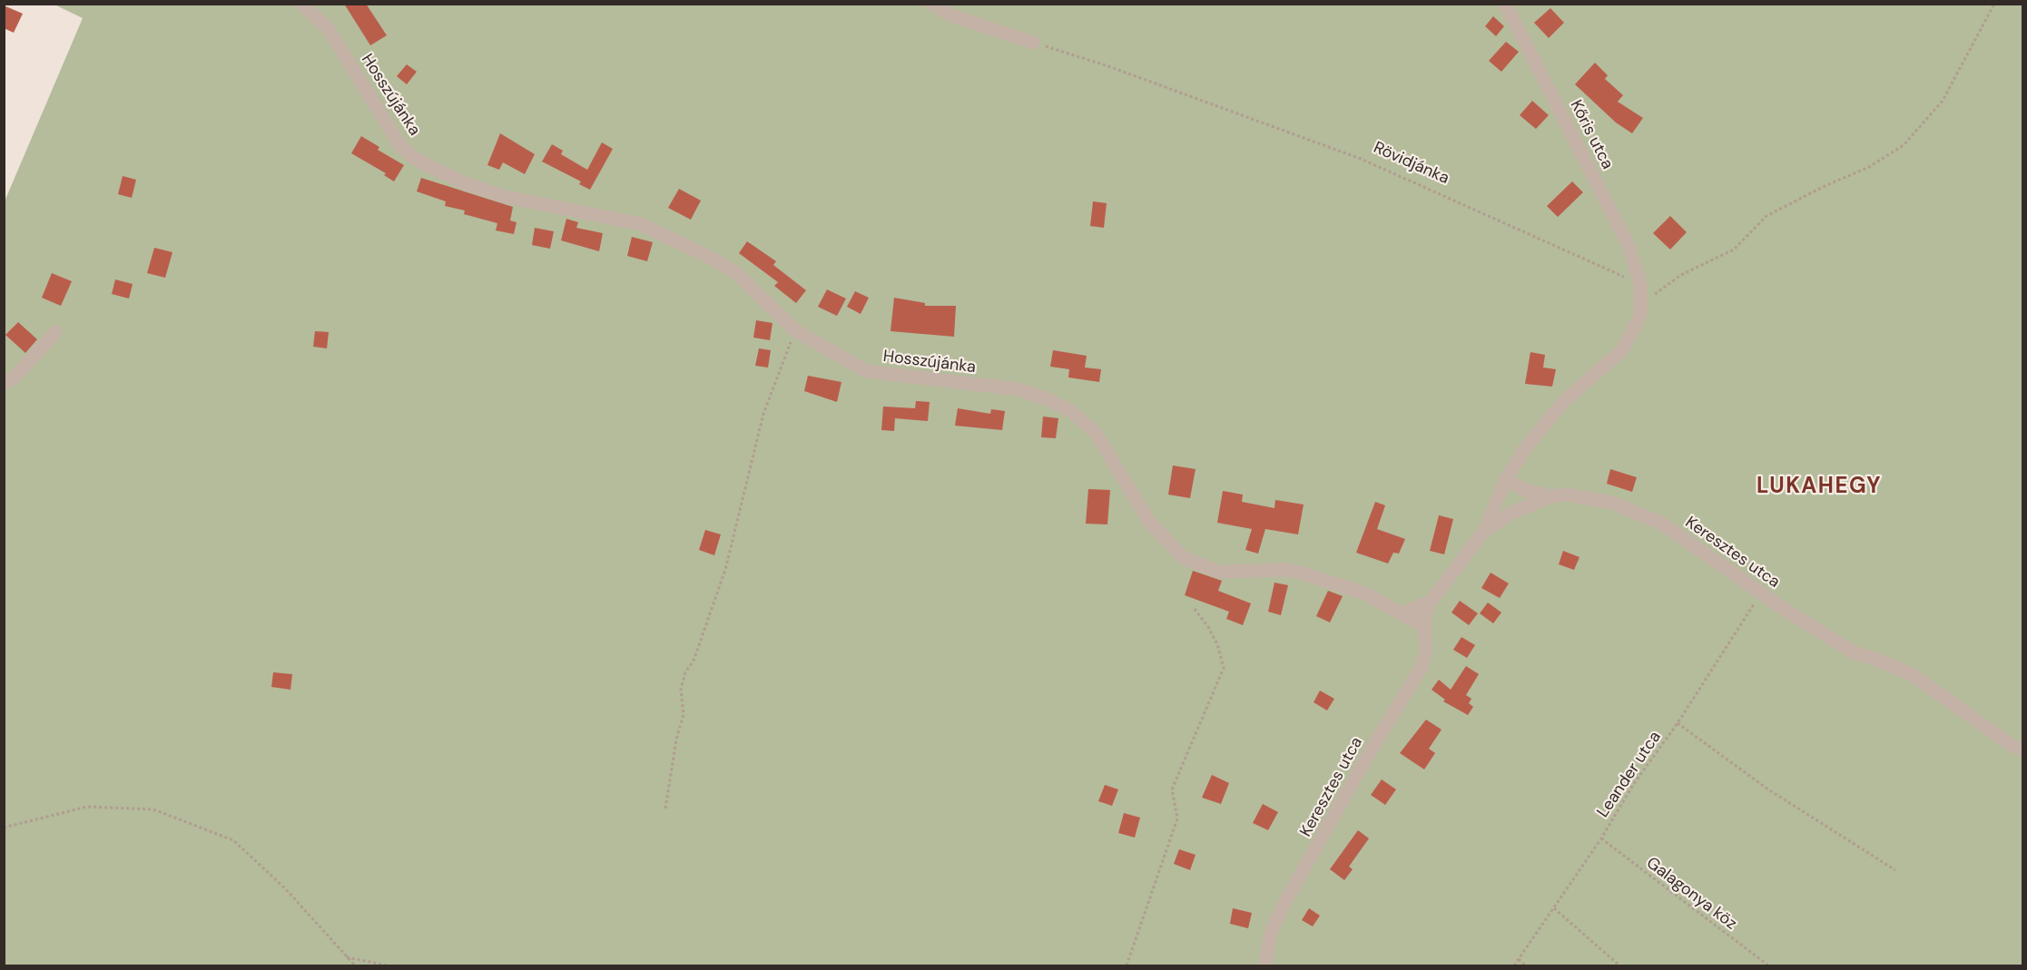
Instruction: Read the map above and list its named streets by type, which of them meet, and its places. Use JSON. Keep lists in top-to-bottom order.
{
  "streets": {
    "street": ["Hosszújánka", "Kőris utca", "Keresztes utca"],
    "path": ["Rövidjánka", "Leander utca", "Galagonya köz"]
  },
  "crossings": [
    ["Kőris utca", "Rövidjánka"],
    ["Keresztes utca", "Leander utca"],
    ["Leander utca", "Galagonya köz"]
  ],
  "districts": ["LUKAHEGY"]
}
